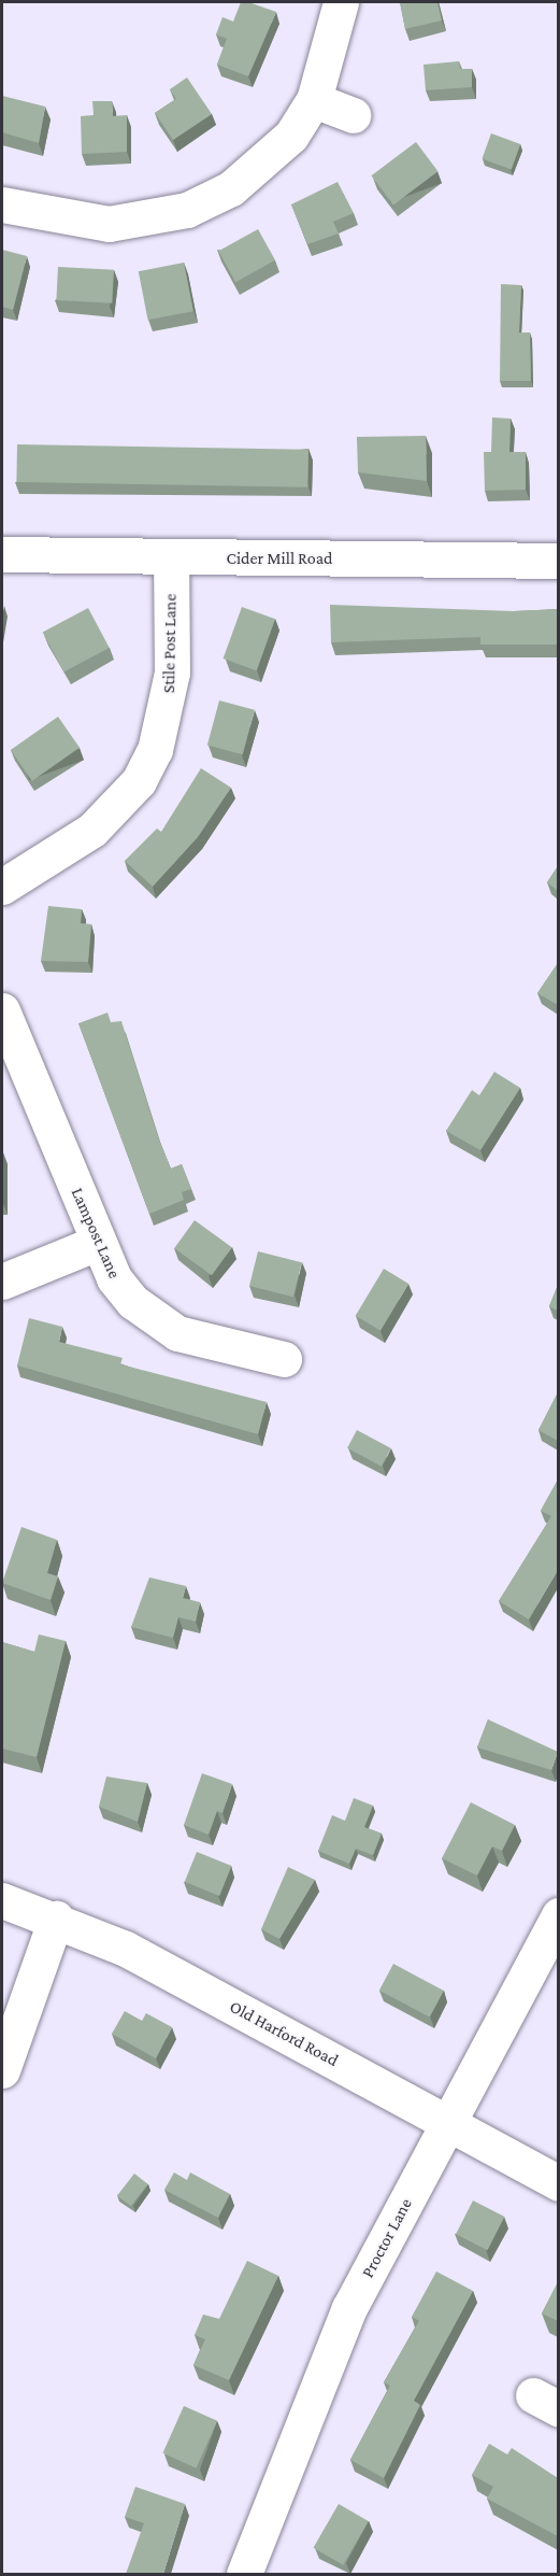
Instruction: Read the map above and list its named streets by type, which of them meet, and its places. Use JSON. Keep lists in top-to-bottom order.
{
  "streets": {
    "street": [
      "Cider Mill Road",
      "Stile Post Lane",
      "Lampost Lane",
      "Old Harford Road",
      "Proctor Lane"
    ]
  },
  "crossings": [
    ["Cider Mill Road", "Stile Post Lane"],
    ["Old Harford Road", "Proctor Lane"]
  ]
}
